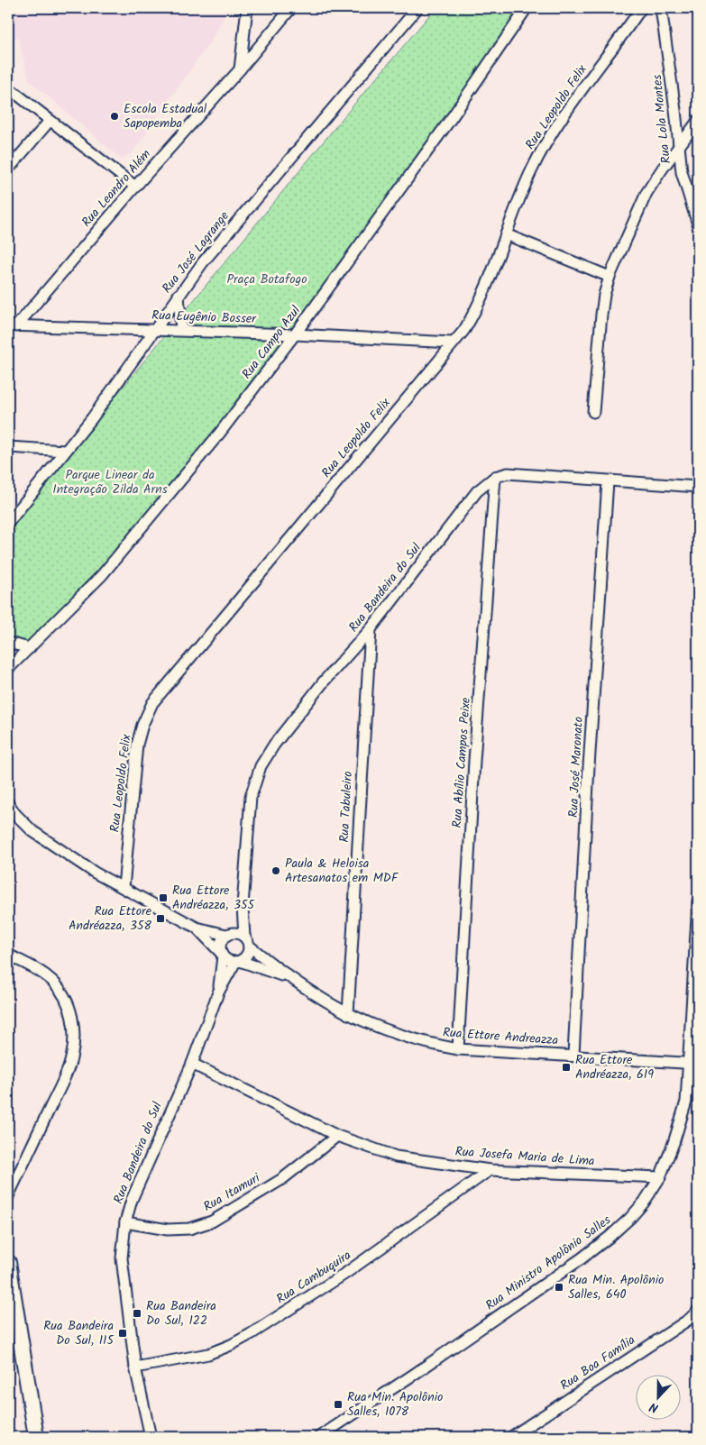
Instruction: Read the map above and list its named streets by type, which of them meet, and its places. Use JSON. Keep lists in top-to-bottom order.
{
  "streets": {
    "street": [
      "Rua Leopoldo Felix",
      "Rua Lola Montes",
      "Rua Leandro Além",
      "Rua José Lagrange",
      "Rua Eugênio Bosser",
      "Rua Campo Azul",
      "Rua Bandeira do Sul",
      "Rua Abílio Campos Peixe",
      "Rua José Maronato",
      "Rua Tabuleiro",
      "Rua Ettore Andreazza",
      "Rua Josefa Maria de Lima",
      "Rua Itamuri",
      "Rua Ministro Apolônio Salles",
      "Rua Cambuquira",
      "Rua Boa Família"
    ]
  },
  "crossings": [
    ["Rua Leopoldo Felix", "Rua Eugênio Bosser"],
    ["Rua Leandro Além", "Rua Eugênio Bosser"],
    ["Rua José Lagrange", "Rua Eugênio Bosser"],
    ["Rua Eugênio Bosser", "Rua Campo Azul"],
    ["Rua Bandeira do Sul", "Rua Abílio Campos Peixe"],
    ["Rua Bandeira do Sul", "Rua Tabuleiro"],
    ["Rua Bandeira do Sul", "Rua Ettore Andreazza"],
    ["Rua Bandeira do Sul", "Rua Josefa Maria de Lima"],
    ["Rua Bandeira do Sul", "Rua Itamuri"],
    ["Rua Bandeira do Sul", "Rua Cambuquira"],
    ["Rua Abílio Campos Peixe", "Rua Ettore Andreazza"],
    ["Rua José Maronato", "Rua Ettore Andreazza"],
    ["Rua Tabuleiro", "Rua Ettore Andreazza"],
    ["Rua Ettore Andreazza", "Rua Ministro Apolônio Salles"],
    ["Rua Josefa Maria de Lima", "Rua Itamuri"],
    ["Rua Josefa Maria de Lima", "Rua Ministro Apolônio Salles"],
    ["Rua Josefa Maria de Lima", "Rua Cambuquira"]
  ],
  "parks": ["Praça Botafogo", "Parque Linear da Integração Zilda Arns"],
  "places": {
    "other": ["Escola Estadual Sapopemba", "Paula & Heloisa Artesanatos em MDF"],
    "transit": [
      "Rua Ettore Andréazza, 355",
      "Rua Ettore Andréazza, 358",
      "Rua Ettore Andréazza, 619",
      "Rua Min. Apolônio Salles, 640",
      "Rua Bandeira Do Sul, 122",
      "Rua Bandeira Do Sul, 115",
      "Rua Min. Apolônio Salles, 1078"
    ]
  },
  "north": "bottom"
}
